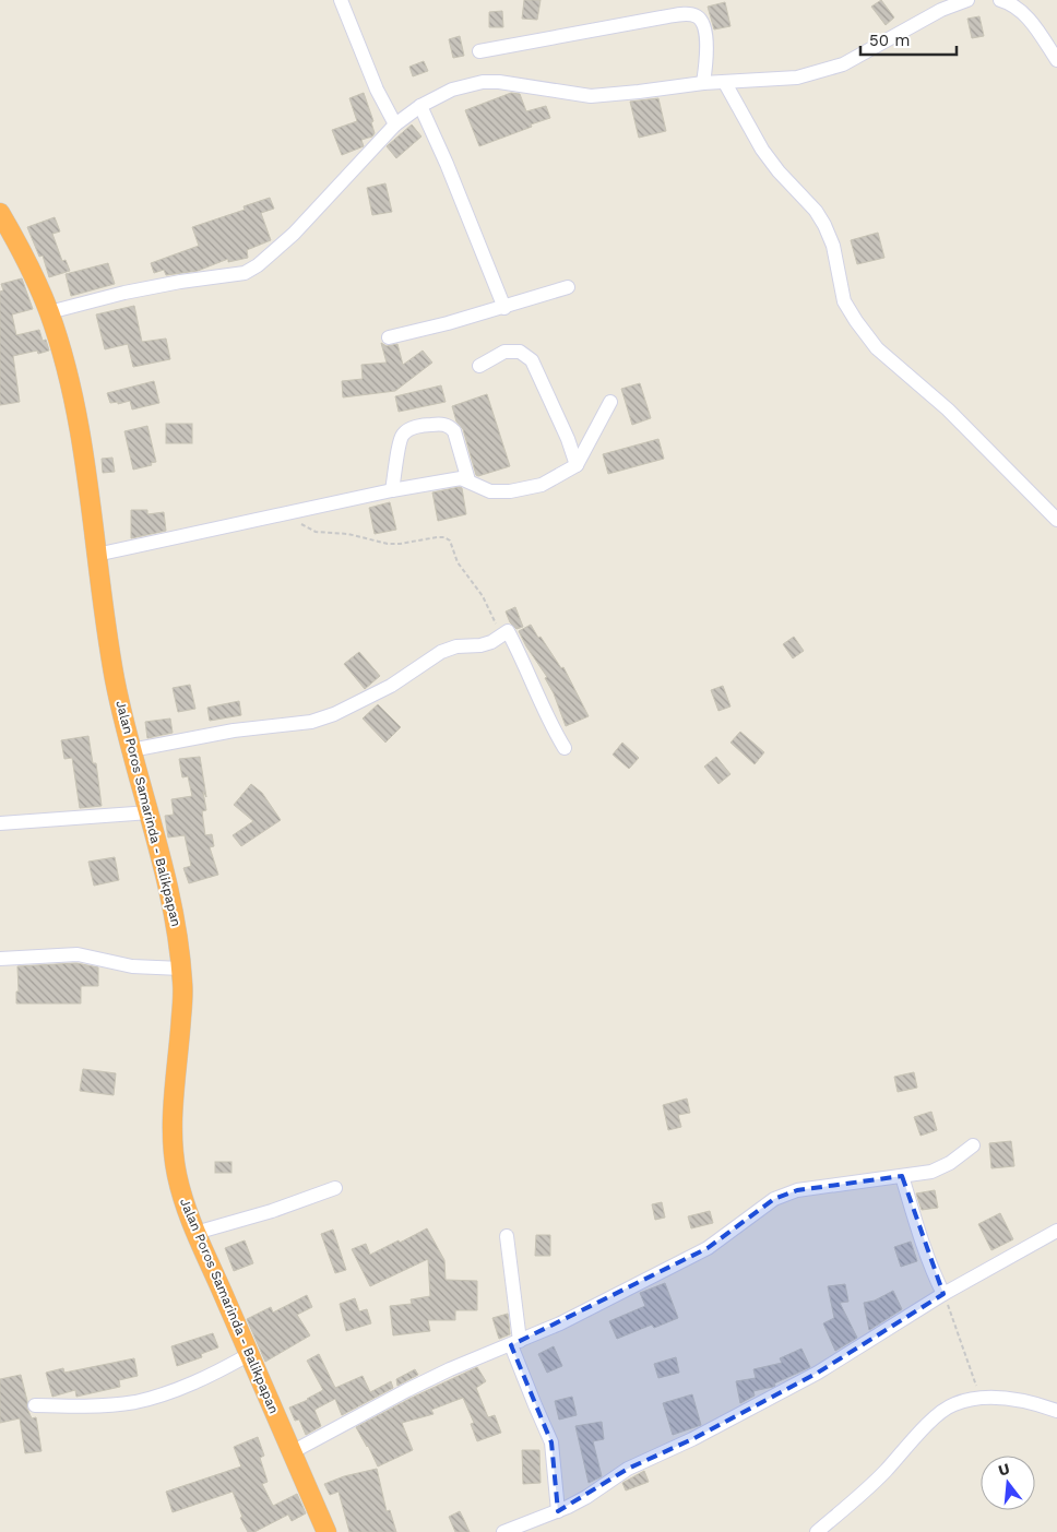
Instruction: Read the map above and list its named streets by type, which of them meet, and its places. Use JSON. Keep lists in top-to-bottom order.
{
  "streets": {
    "highway": ["Jalan Poros Samarinda - Balikpapan"]
  },
  "scale_bar": "50 m",
  "north": "top"
}
